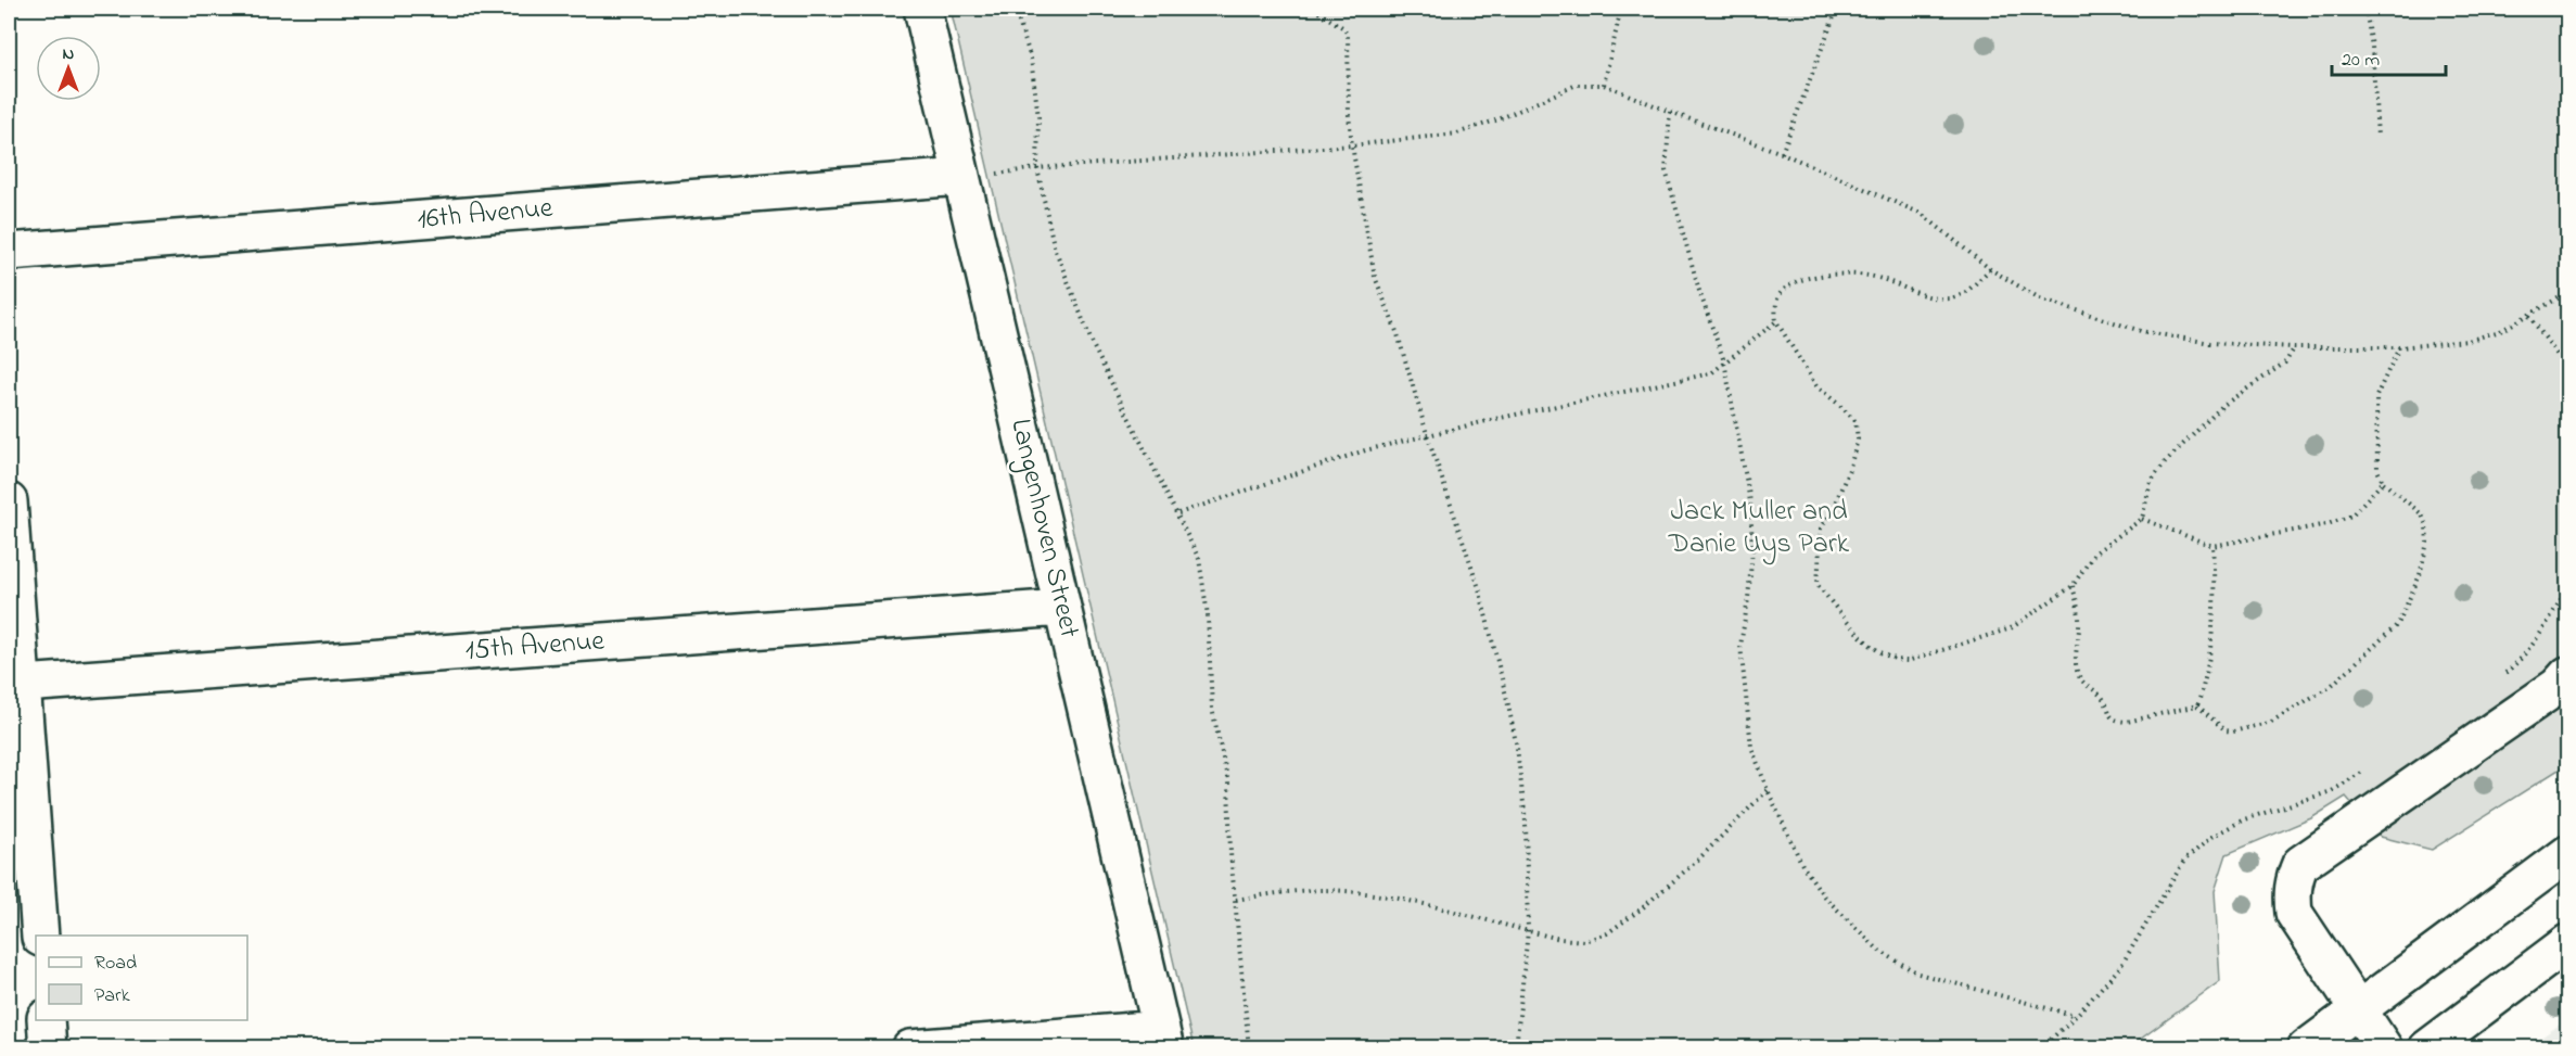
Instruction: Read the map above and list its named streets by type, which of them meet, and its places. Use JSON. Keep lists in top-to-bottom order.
{
  "streets": {
    "street": ["16th Avenue", "Langenhoven Street", "15th Avenue"]
  },
  "crossings": [
    ["16th Avenue", "Langenhoven Street"],
    ["Langenhoven Street", "15th Avenue"]
  ],
  "parks": ["Jack Muller and Danie Uys Park"],
  "legend": ["Road", "Park"],
  "scale_bar": "20 m",
  "north": "top"
}
